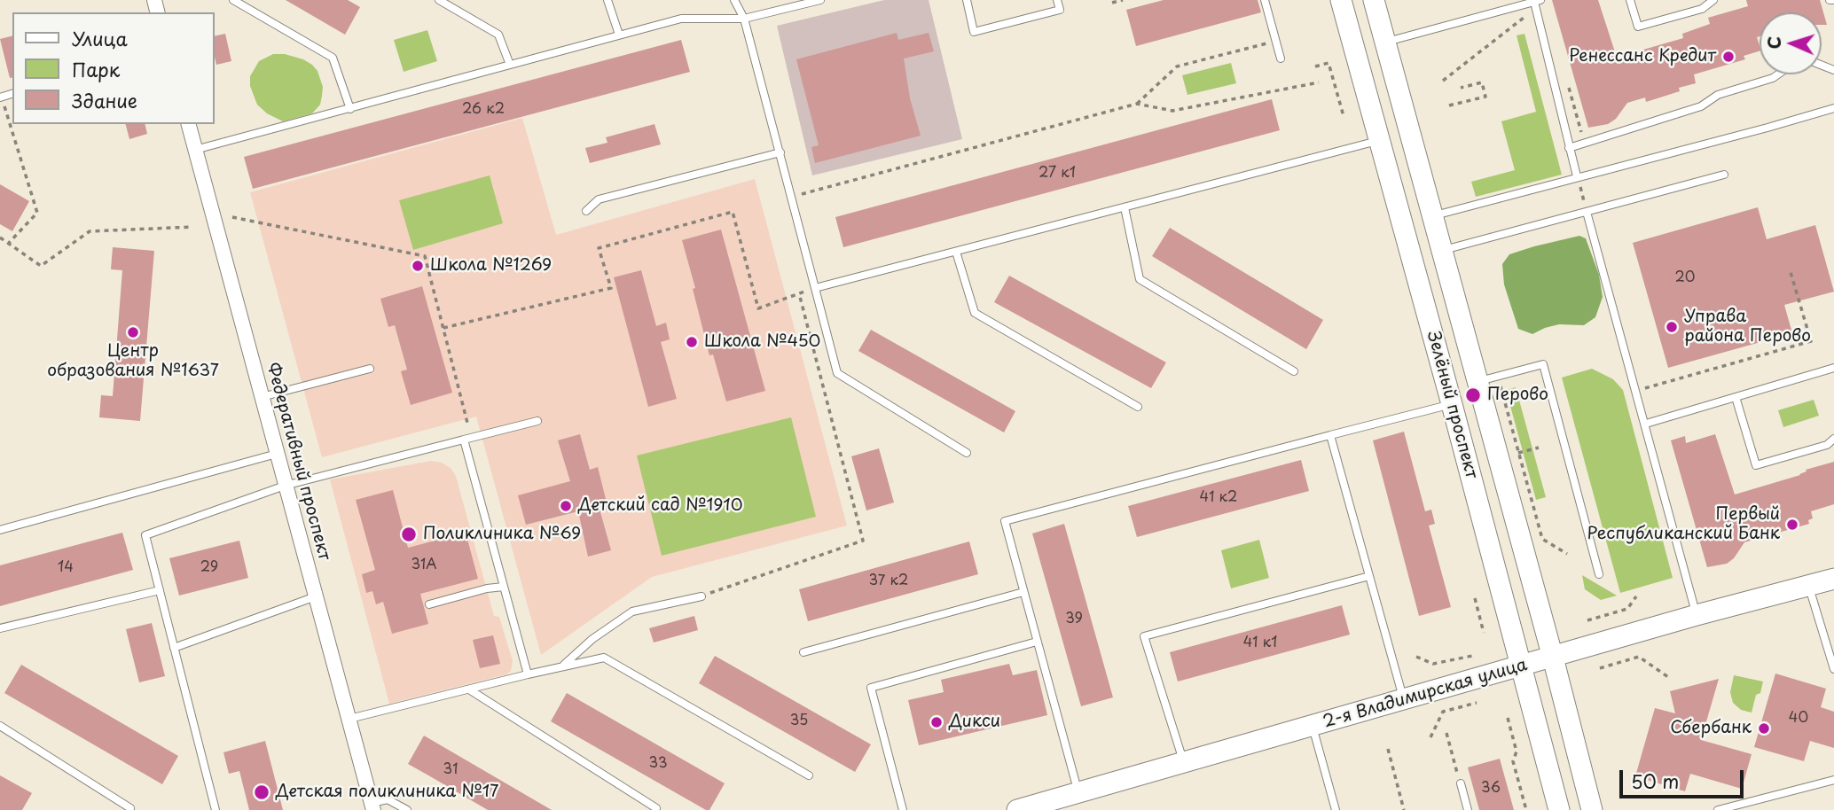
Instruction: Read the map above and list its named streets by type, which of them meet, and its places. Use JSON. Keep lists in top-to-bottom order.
{
  "streets": {
    "main road": ["Зелёный проспект", "2-я Владимирская улица"],
    "street": ["Федеративный проспект"]
  },
  "crossings": [
    ["Зелёный проспект", "2-я Владимирская улица"]
  ],
  "places": [
    "Ренессанс Кредит",
    "Школа №1269",
    "Управа района Перово",
    "Центр образования №1637",
    "Школа №450",
    "Перово",
    "Детский сад №1910",
    "Первый Республиканский Банк",
    "Поликлиника №69",
    "Дикси",
    "Сбербанк",
    "Детская поликлиника №17"
  ],
  "house_numbers": [
    "26 к2",
    "27 к1",
    "20",
    "41 к2",
    "31А",
    "14",
    "29",
    "37 к2",
    "39",
    "41 к1",
    "40",
    "35",
    "33",
    "31",
    "36"
  ],
  "legend": ["Улица", "Парк", "Здание"],
  "scale_bar": "50 m",
  "north": "left"
}
